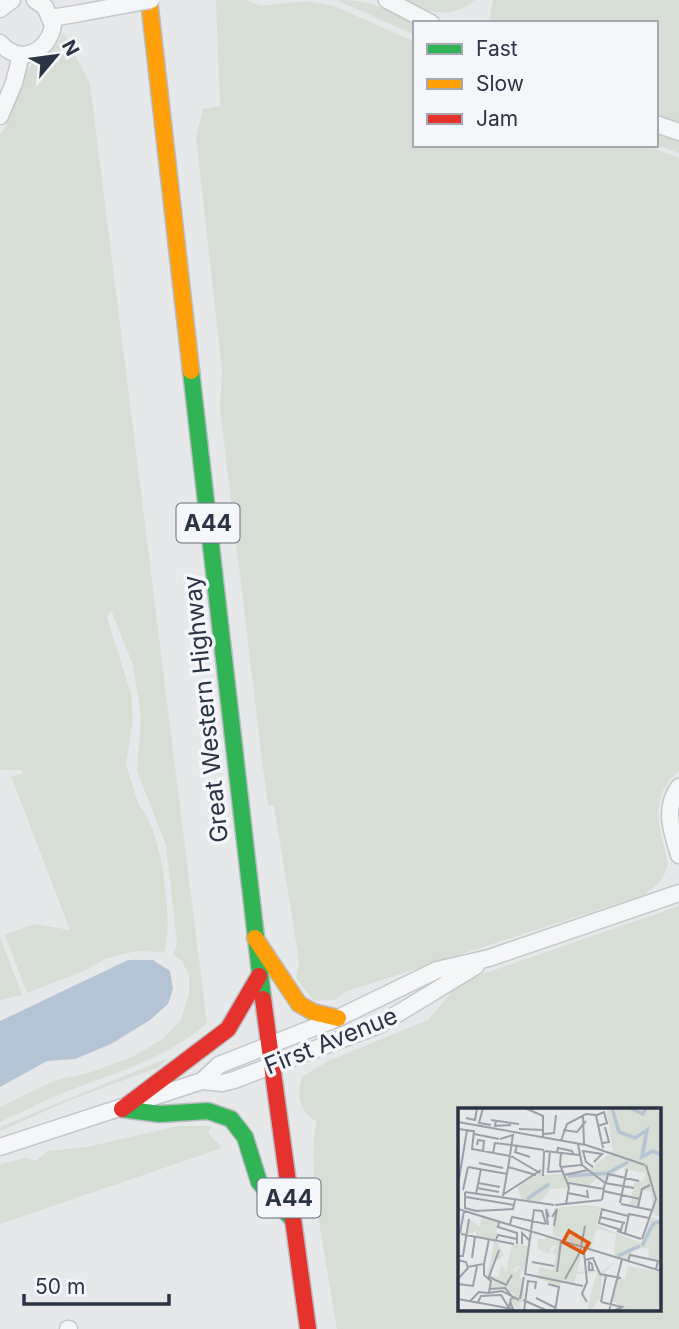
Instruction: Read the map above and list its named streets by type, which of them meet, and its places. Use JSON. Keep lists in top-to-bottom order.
{
  "streets": {
    "highway": ["A44", "Great Western Highway"],
    "street": ["First Avenue"]
  },
  "crossings": [
    ["Great Western Highway", "First Avenue"]
  ],
  "legend": ["Fast", "Slow", "Jam"],
  "scale_bar": "50 m",
  "north": "top right"
}
